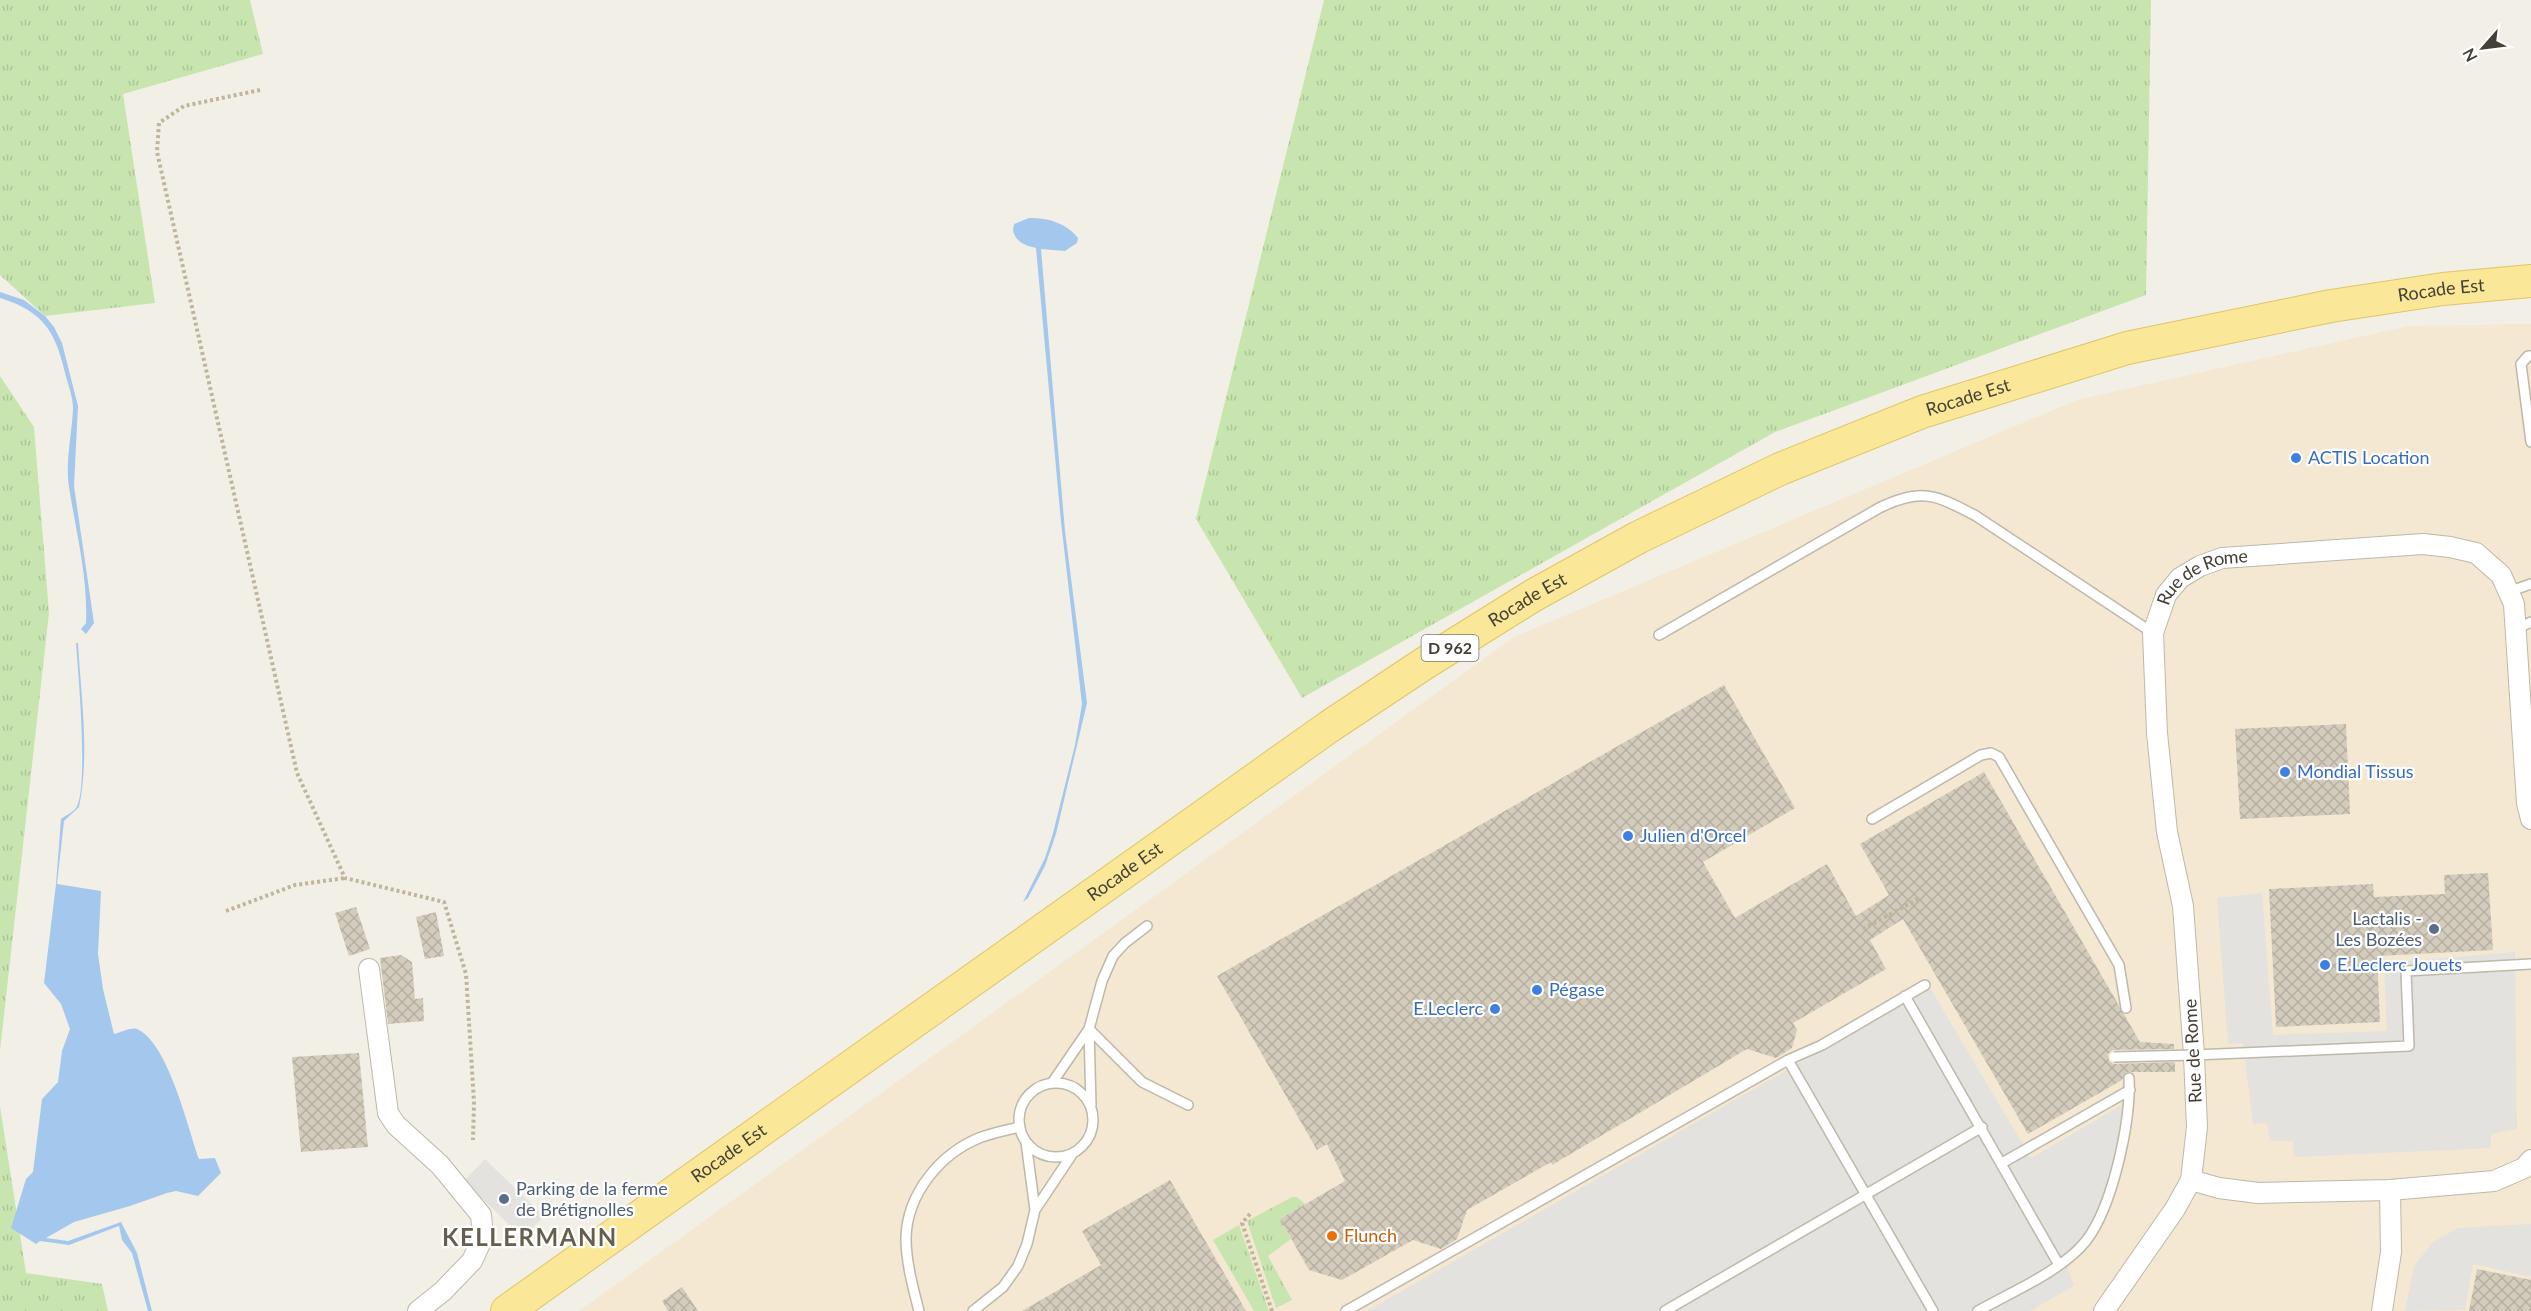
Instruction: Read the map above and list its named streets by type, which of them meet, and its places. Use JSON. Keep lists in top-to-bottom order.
{
  "streets": {
    "main road": ["Rocade Est", "D 962"],
    "street": ["Rue de Rome"]
  },
  "districts": ["KELLERMANN"],
  "places": [
    "ACTIS Location",
    "Mondial Tissus",
    "Julien d'Orcel",
    "Lactalis - Les Bozées",
    "E.Leclerc Jouets",
    "Pégase",
    "E.Leclerc",
    "Parking de la ferme de Brétignolles",
    "Flunch"
  ],
  "north": "bottom left"
}
